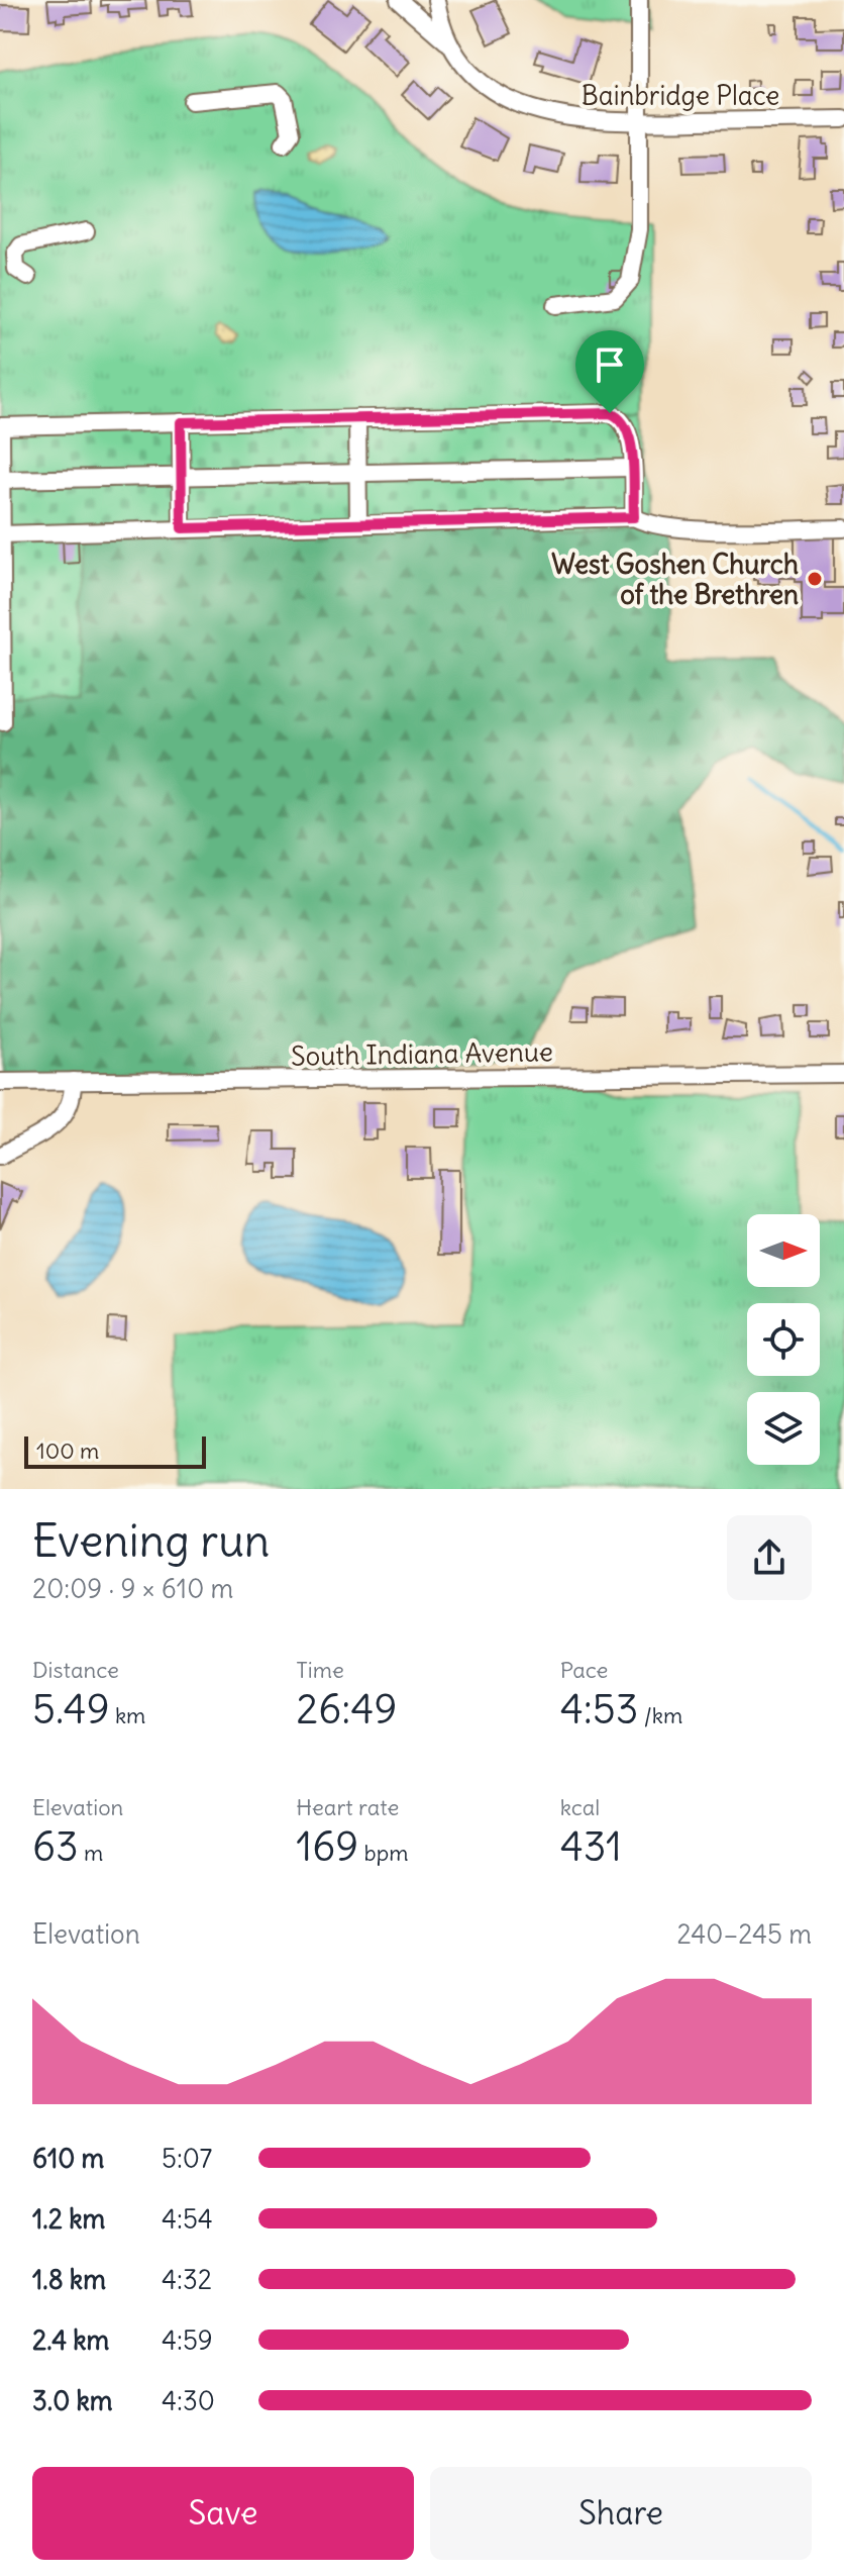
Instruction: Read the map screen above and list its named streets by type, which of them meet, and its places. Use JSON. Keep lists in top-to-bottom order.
{
  "streets": {
    "street": ["Bainbridge Place", "South Indiana Avenue"]
  },
  "places": ["West Goshen Church of the Brethren"],
  "scale_bar": "100 m",
  "north": "right",
  "page": {
    "scale": "100 m",
    "heading": ["Evening run", "20:09 · 9 × 610 m"],
    "stats": [
      ["Distance", "5.49 km"],
      ["Time", "26:49"],
      ["Pace", "4:53 /km"],
      ["Elevation", "63 m"],
      ["Heart rate", "169 bpm"],
      ["kcal", "431"]
    ],
    "chart": ["Elevation", "240–245 m"],
    "list": [
      {
        "name": "610 m",
        "note": "5:07"
      },
      {
        "name": "1.2 km",
        "note": "4:54"
      },
      {
        "name": "1.8 km",
        "note": "4:32"
      },
      {
        "name": "2.4 km",
        "note": "4:59"
      },
      {
        "name": "3.0 km",
        "note": "4:30"
      }
    ],
    "buttons": ["Save", "Share"]
  }
}
